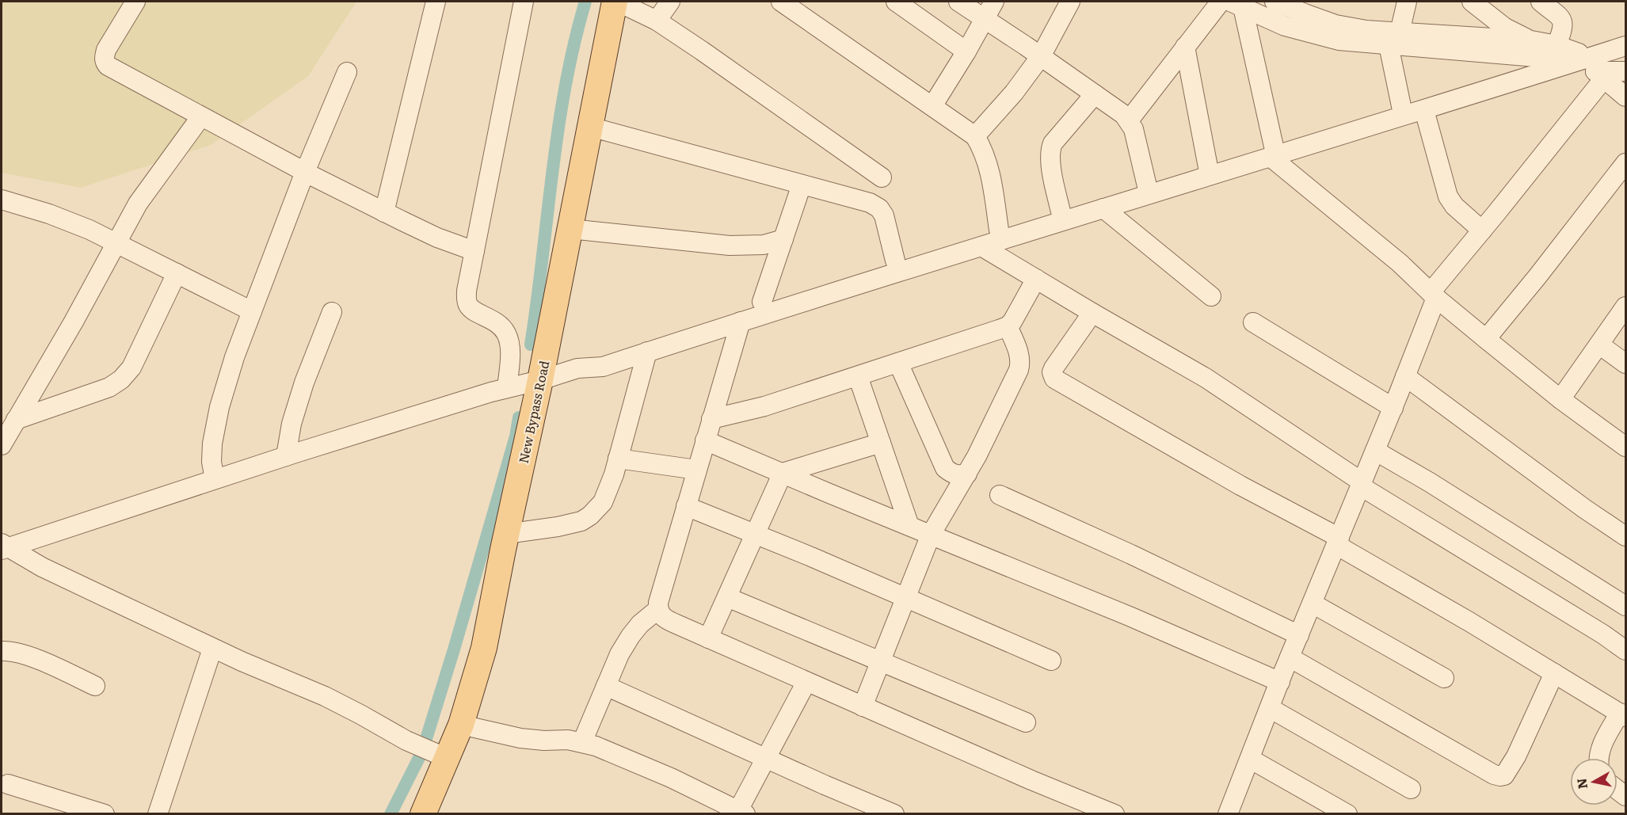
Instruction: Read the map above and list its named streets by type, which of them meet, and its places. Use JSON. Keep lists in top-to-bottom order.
{
  "streets": {
    "main road": ["New Bypass Road"]
  },
  "north": "left"
}
